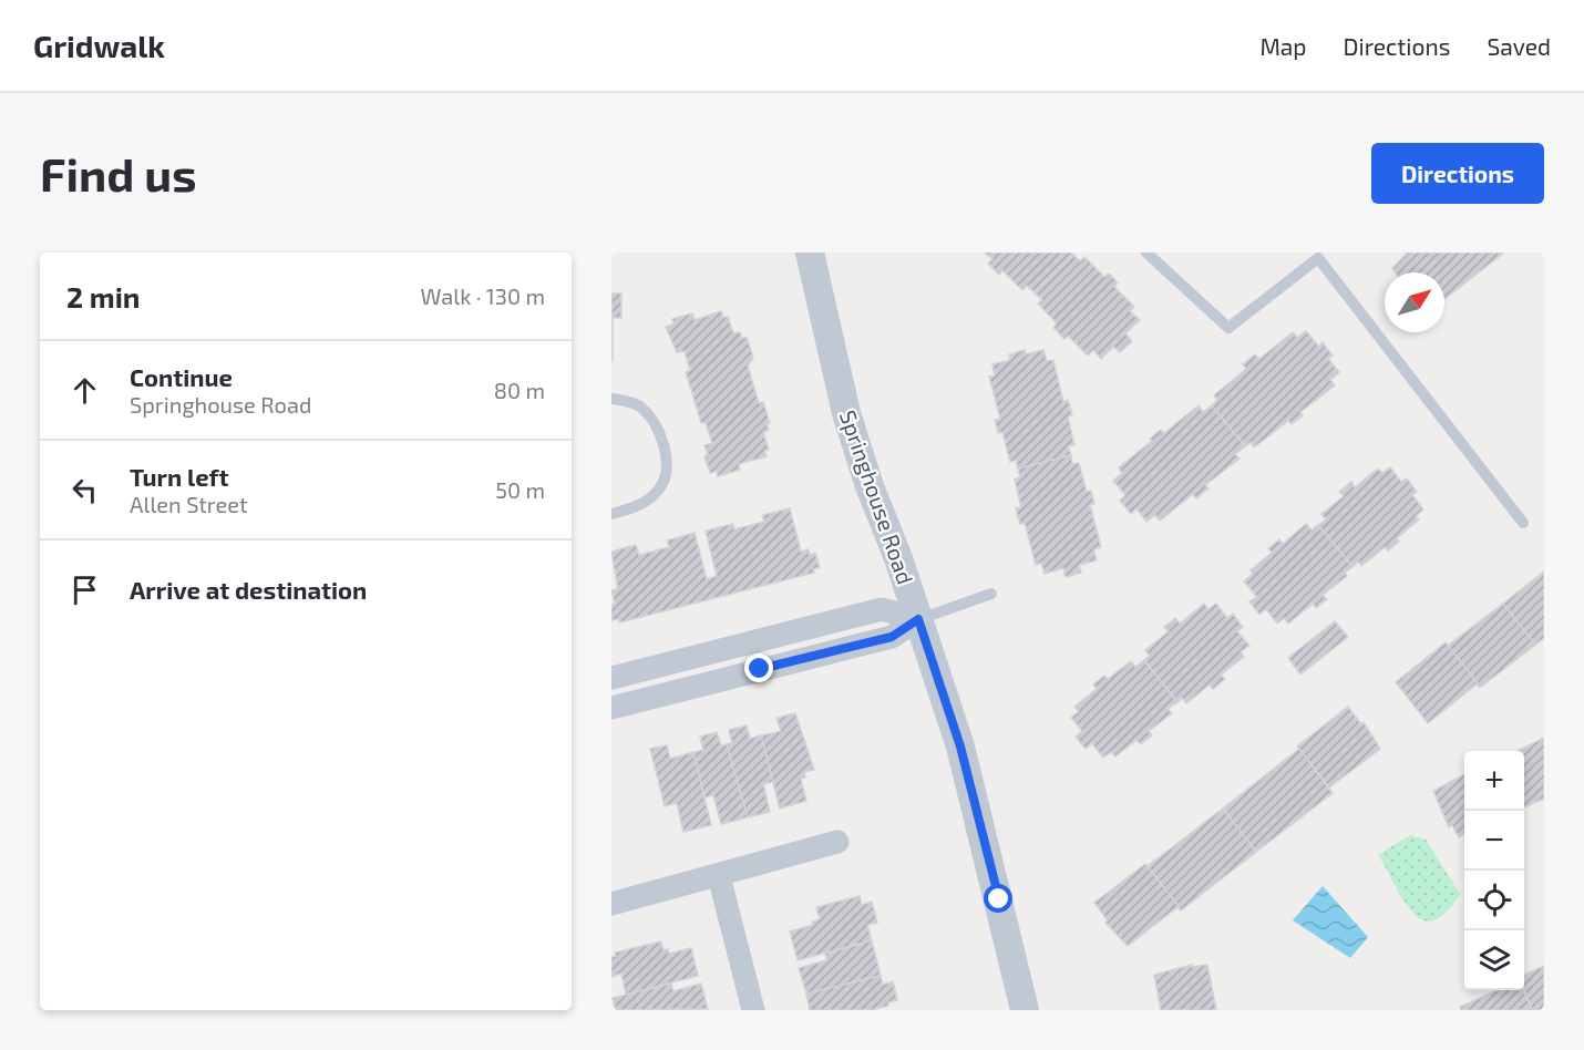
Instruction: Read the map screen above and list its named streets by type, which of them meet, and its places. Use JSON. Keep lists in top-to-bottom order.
{
  "streets": {
    "street": ["Springhouse Road"]
  },
  "north": "top right",
  "page": {
    "header": "Gridwalk",
    "nav": ["Map", "Directions", "Saved"],
    "buttons": "Directions",
    "title": "Find us",
    "heading": ["2 min", "Walk · 130 m"],
    "list": [
      ["Continue", "Springhouse Road", "80 m"],
      ["Turn left", "Allen Street", "50 m"],
      "Arrive at destination"
    ],
    "map_buttons": ["+", "−"]
  }
}
